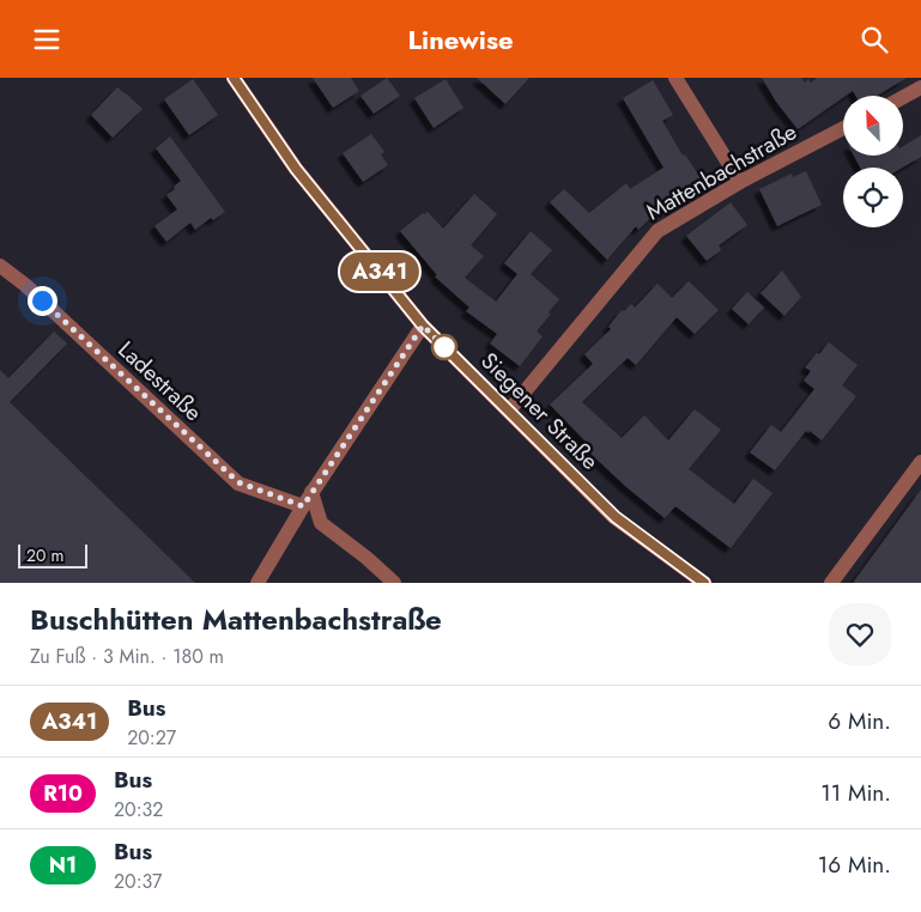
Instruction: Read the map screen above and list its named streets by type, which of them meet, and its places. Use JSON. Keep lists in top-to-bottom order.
{
  "streets": {
    "main road": ["Siegener Straße"],
    "street": ["Mattenbachstraße", "Ladestraße"]
  },
  "crossings": [
    ["Mattenbachstraße", "Siegener Straße"]
  ],
  "lines": ["bus line A341"],
  "scale_bar": "20 m",
  "north": "top left",
  "page": {
    "header": "Linewise",
    "on_map": "A341",
    "scale": "20 m",
    "heading": ["Buschhütten Mattenbachstraße", "Zu Fuß · 3 Min. · 180 m"],
    "list": [
      {
        "mark": "A341",
        "name": "Bus",
        "note": "20:27",
        "value": "6 Min."
      },
      {
        "mark": "R10",
        "name": "Bus",
        "note": "20:32",
        "value": "11 Min."
      },
      {
        "mark": "N1",
        "name": "Bus",
        "note": "20:37",
        "value": "16 Min."
      }
    ]
  }
}
